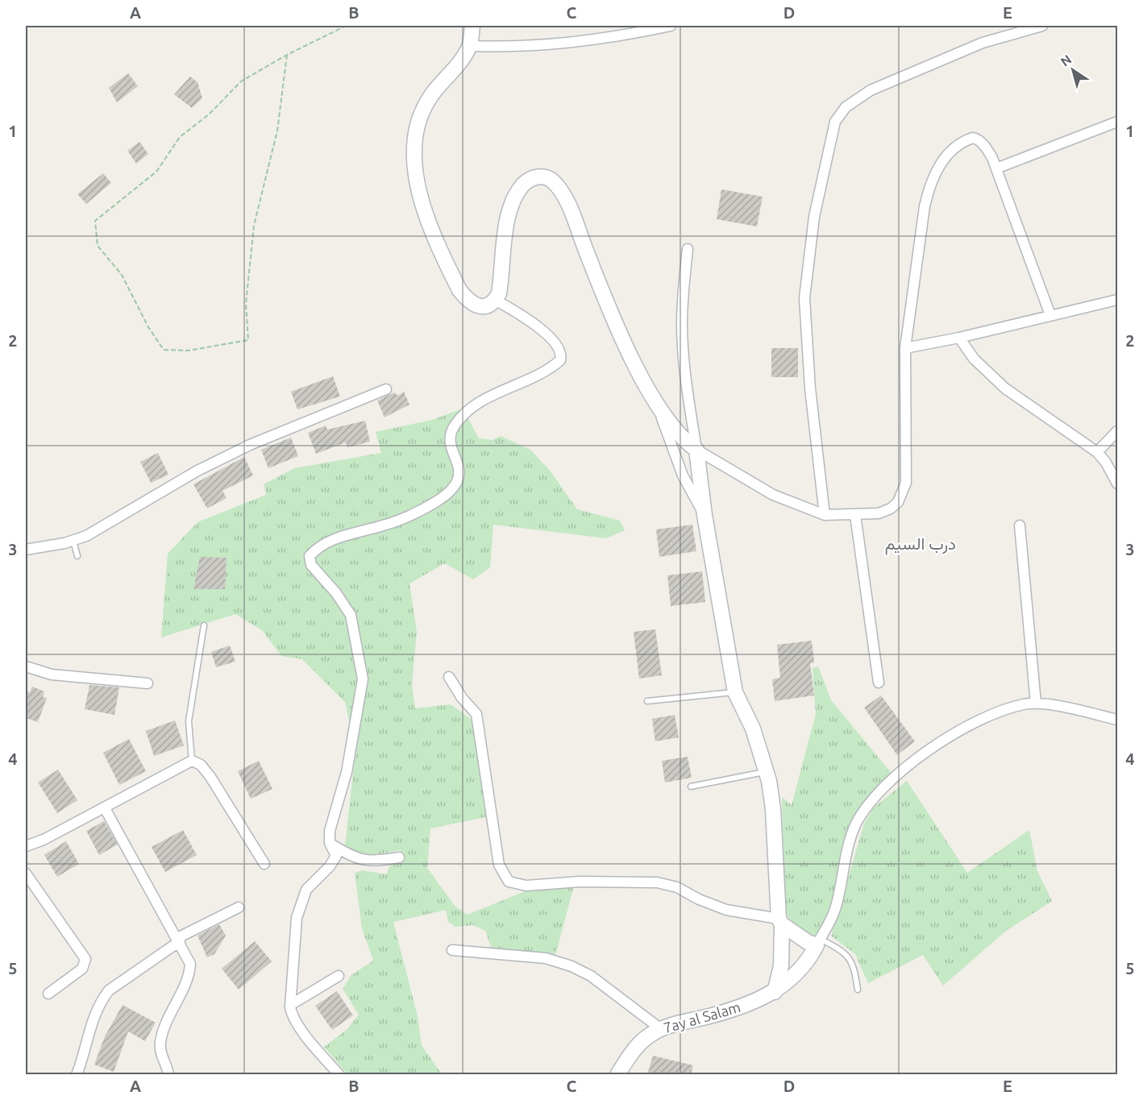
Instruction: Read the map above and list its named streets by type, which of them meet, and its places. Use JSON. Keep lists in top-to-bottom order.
{
  "streets": {
    "street": ["7ay al Salam"]
  },
  "districts": ["درب السيم"],
  "north": "top left",
  "grid": {
    "columns": [
      "A",
      "B",
      "C",
      "D",
      "E"
    ],
    "rows": [
      "1",
      "2",
      "3",
      "4",
      "5"
    ]
  }
}
